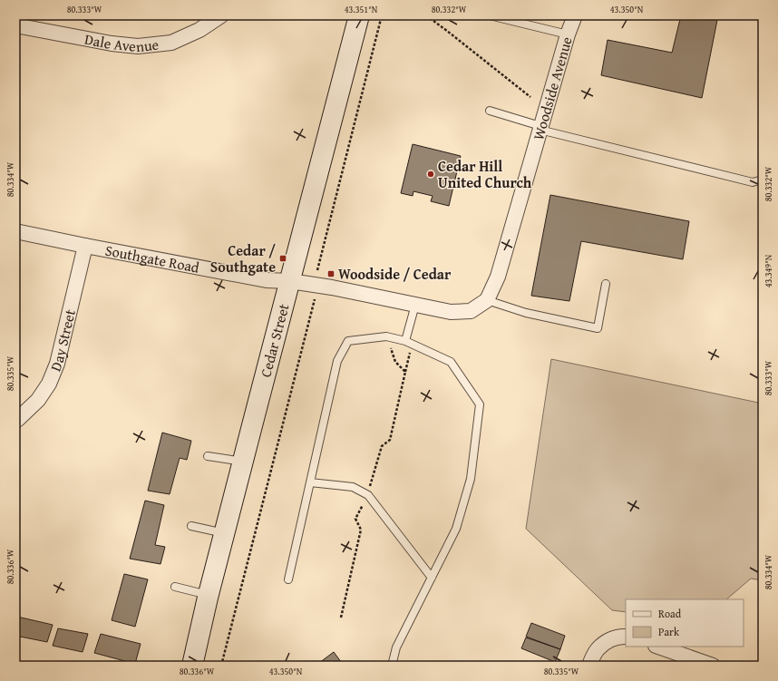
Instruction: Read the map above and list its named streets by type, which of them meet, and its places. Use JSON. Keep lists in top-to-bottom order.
{
  "streets": {
    "main road": ["Cedar Street"],
    "street": [
      "Dale Avenue",
      "Woodside Avenue",
      "Southgate Road",
      "Day Street"
    ]
  },
  "crossings": [
    ["Southgate Road", "Day Street"],
    ["Southgate Road", "Cedar Street"]
  ],
  "places": {
    "other": ["Cedar Hill United Church"],
    "transit": ["Cedar / Southgate", "Woodside / Cedar"]
  },
  "legend": ["Road", "Park"],
  "coordinates": [
    "80.333°W",
    "43.351°N",
    "80.332°W",
    "43.350°N",
    "80.334°W",
    "43.349°N",
    "80.335°W",
    "80.336°W"
  ]
}
